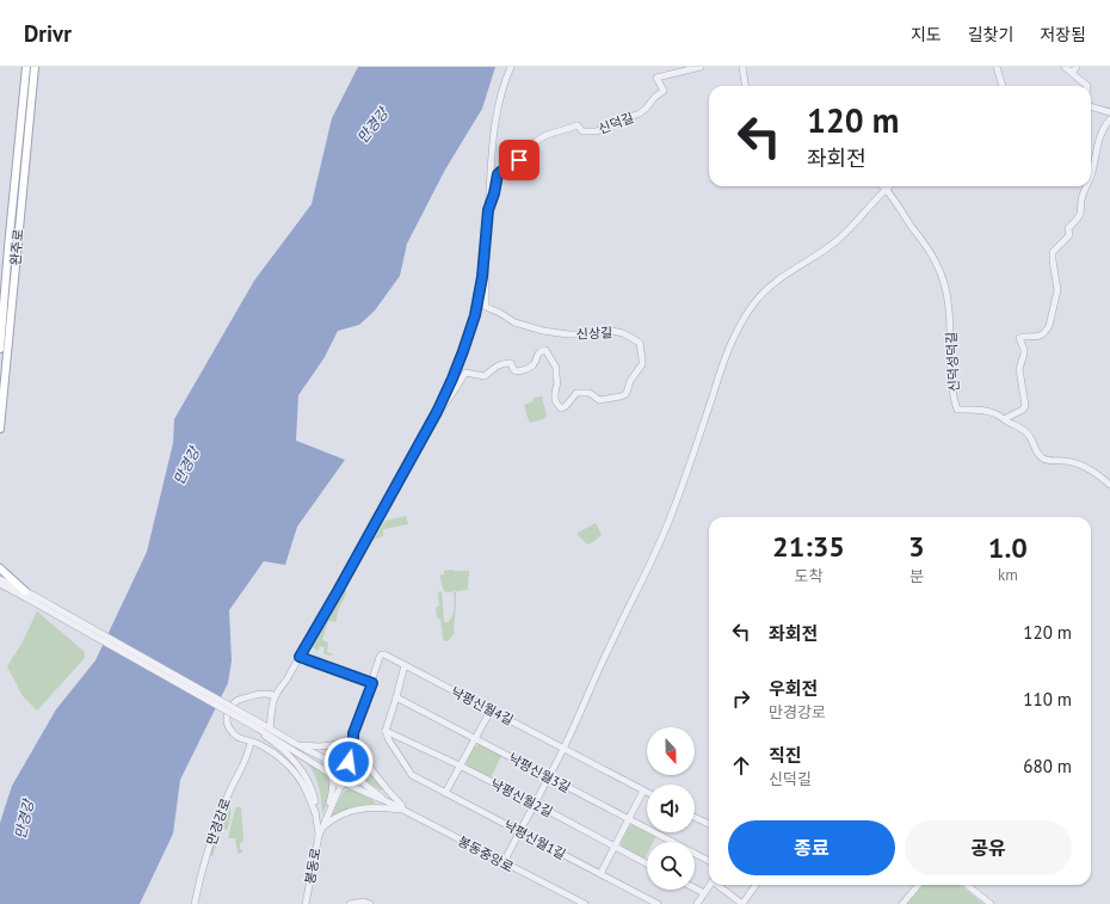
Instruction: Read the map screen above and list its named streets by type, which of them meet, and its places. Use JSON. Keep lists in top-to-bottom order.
{
  "streets": {
    "main road": ["완주로"],
    "street": [
      "신덕길",
      "신상길",
      "신덕성덕길",
      "낙평신월4길",
      "낙평신월3길",
      "낙평신월2길",
      "만경강로",
      "낙평신월1길",
      "봉동중앙로",
      "봉동로"
    ]
  },
  "crossings": [
    ["낙평신월4길", "봉동중앙로"],
    ["낙평신월4길", "봉동로"],
    ["낙평신월2길", "낙평신월1길"],
    ["만경강로", "봉동중앙로"],
    ["봉동중앙로", "봉동로"]
  ],
  "water": ["만경강"],
  "north": "bottom",
  "page": {
    "header": "Drivr",
    "nav": ["지도", "길찾기", "저장됨"],
    "turn": ["120 m", "좌회전"],
    "eta": [
      "21:35",
      "도착",
      "3",
      "분",
      "1.0",
      "km"
    ],
    "list": [
      {
        "name": "좌회전",
        "value": "120 m"
      },
      {
        "name": "우회전",
        "note": "만경강로",
        "value": "110 m"
      },
      {
        "name": "직진",
        "note": "신덕길",
        "value": "680 m"
      }
    ],
    "buttons": ["종료", "공유"]
  }
}
